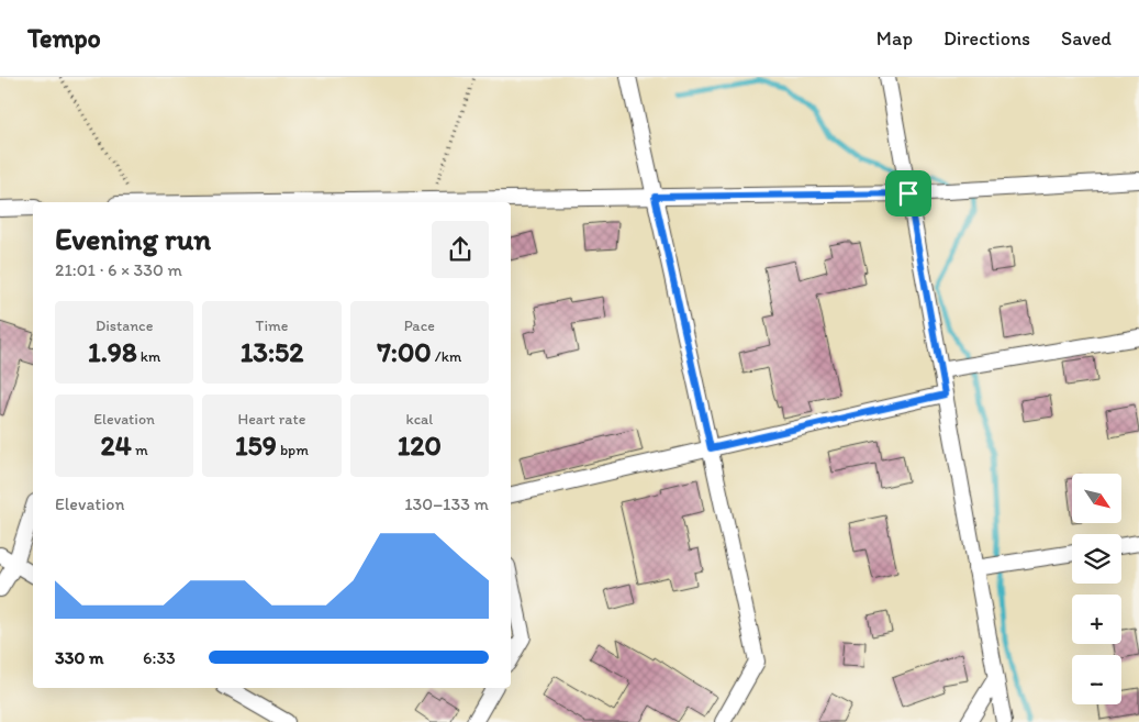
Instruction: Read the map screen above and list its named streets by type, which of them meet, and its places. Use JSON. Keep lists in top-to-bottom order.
{
  "north": "bottom right",
  "page": {
    "header": "Tempo",
    "nav": ["Map", "Directions", "Saved"],
    "heading": ["Evening run", "21:01 · 6 × 330 m"],
    "stats": [
      ["Distance", "1.98 km"],
      ["Time", "13:52"],
      ["Pace", "7:00 /km"],
      ["Elevation", "24 m"],
      ["Heart rate", "159 bpm"],
      ["kcal", "120"]
    ],
    "map_buttons": ["+", "−"],
    "chart": ["Elevation", "130–133 m"],
    "list": [
      {
        "name": "330 m",
        "note": "6:33"
      }
    ]
  }
}
